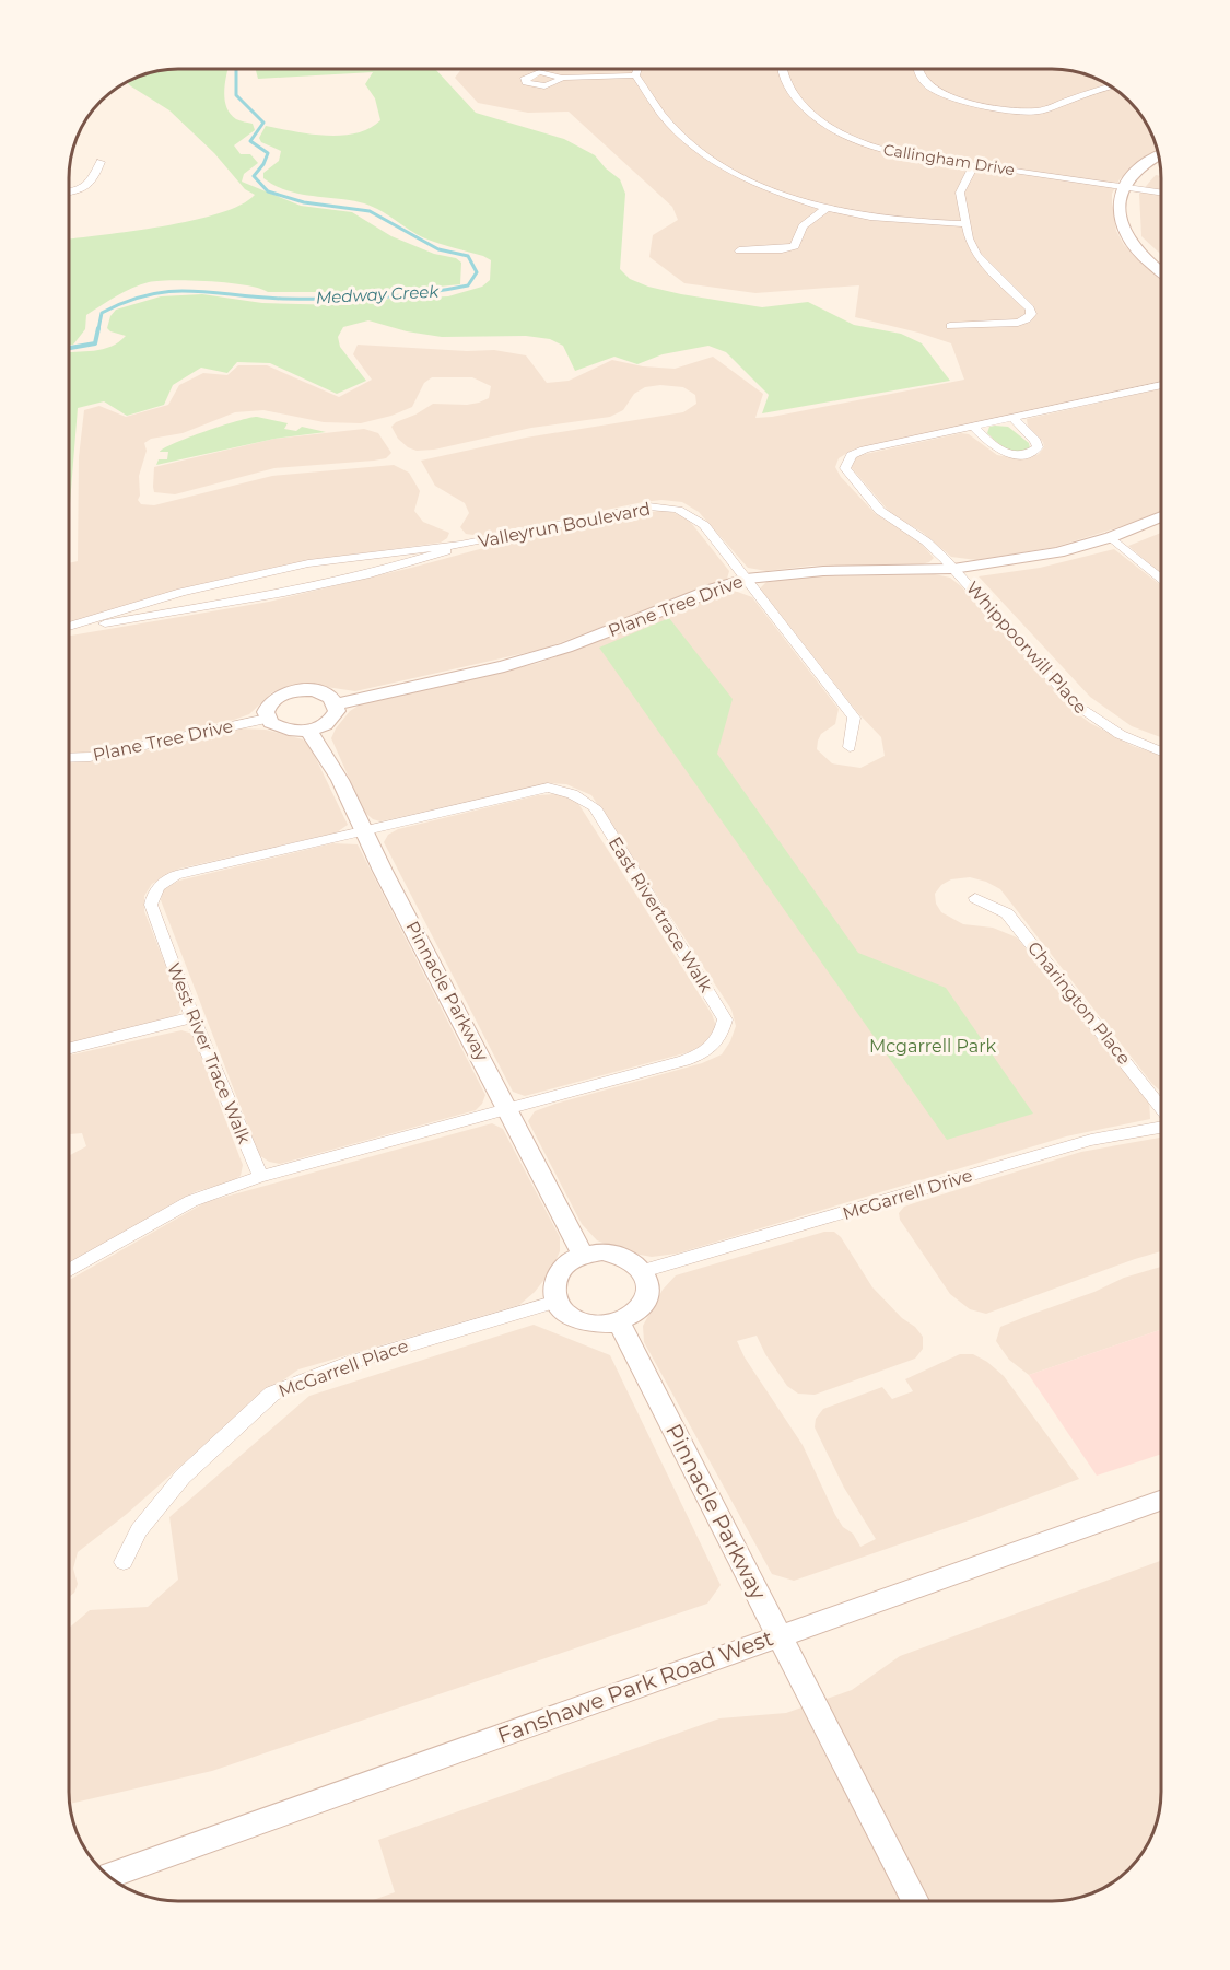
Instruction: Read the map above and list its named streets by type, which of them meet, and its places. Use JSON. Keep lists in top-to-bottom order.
{
  "streets": {
    "street": [
      "Callingham Drive",
      "Valleyrun Boulevard",
      "Plane Tree Drive",
      "Whippoorwill Place",
      "East Rivertrace Walk",
      "Pinnacle Parkway",
      "Charington Place",
      "West River Trace Walk",
      "McGarrell Drive",
      "McGarrell Place",
      "Fanshawe Park Road West"
    ]
  },
  "crossings": [
    ["Valleyrun Boulevard", "Plane Tree Drive"],
    ["Plane Tree Drive", "Whippoorwill Place"],
    ["Plane Tree Drive", "Pinnacle Parkway"],
    ["East Rivertrace Walk", "Pinnacle Parkway"],
    ["East Rivertrace Walk", "West River Trace Walk"],
    ["Pinnacle Parkway", "West River Trace Walk"],
    ["Pinnacle Parkway", "McGarrell Drive"],
    ["Pinnacle Parkway", "McGarrell Place"],
    ["Pinnacle Parkway", "Fanshawe Park Road West"],
    ["McGarrell Drive", "McGarrell Place"]
  ],
  "water": ["Medway Creek"],
  "parks": ["Mcgarrell Park"]
}
